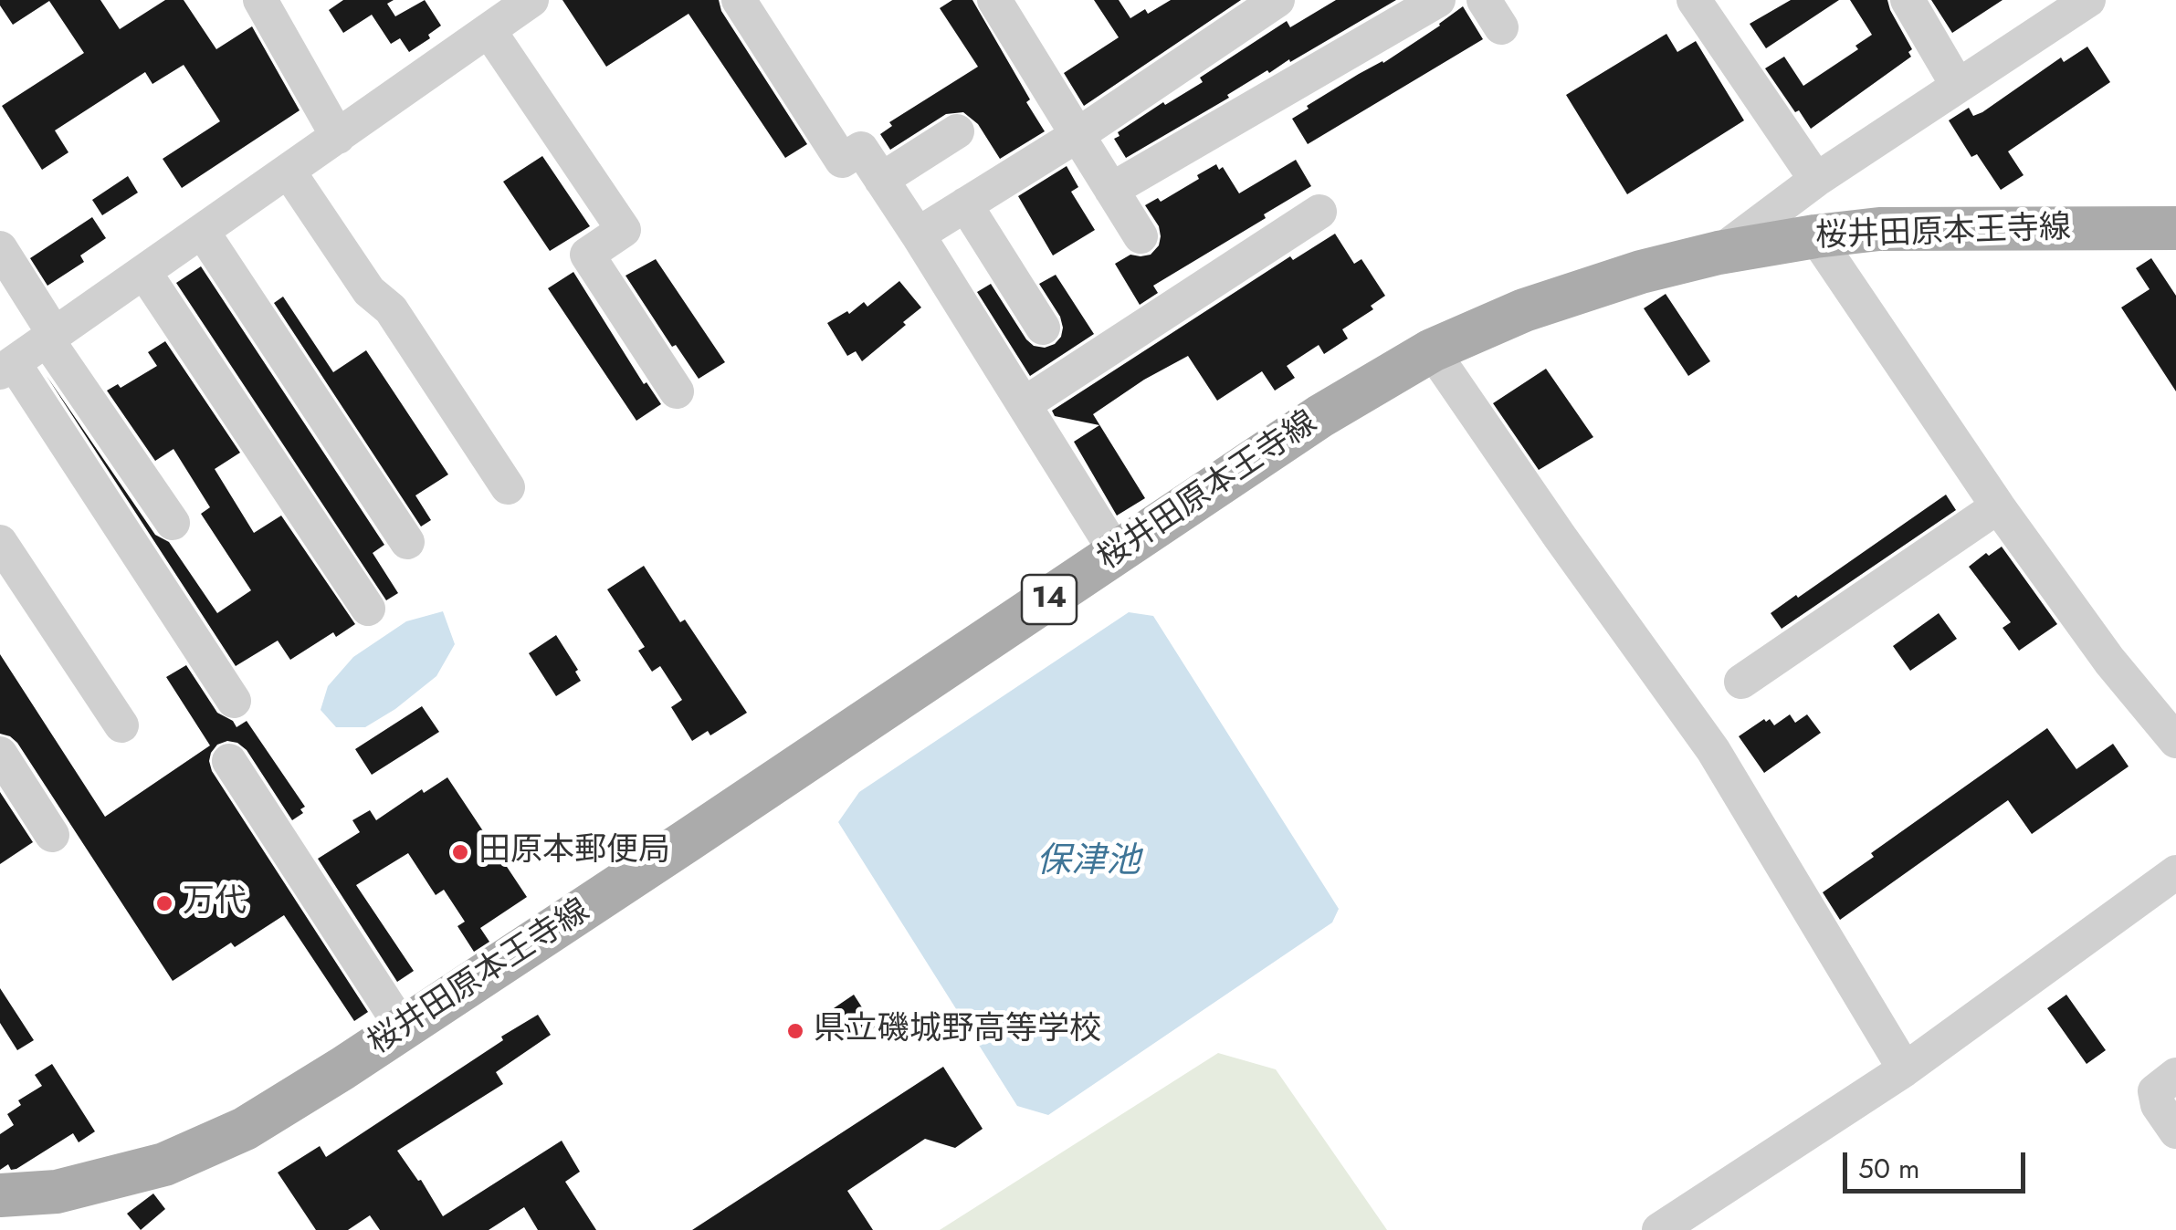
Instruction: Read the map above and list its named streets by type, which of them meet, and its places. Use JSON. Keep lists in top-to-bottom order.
{
  "streets": {
    "main road": ["桜井田原本王寺線", "14"]
  },
  "water": ["保津池"],
  "places": ["田原本郵便局", "万代", "県立磯城野高等学校"],
  "scale_bar": "50 m"
}
